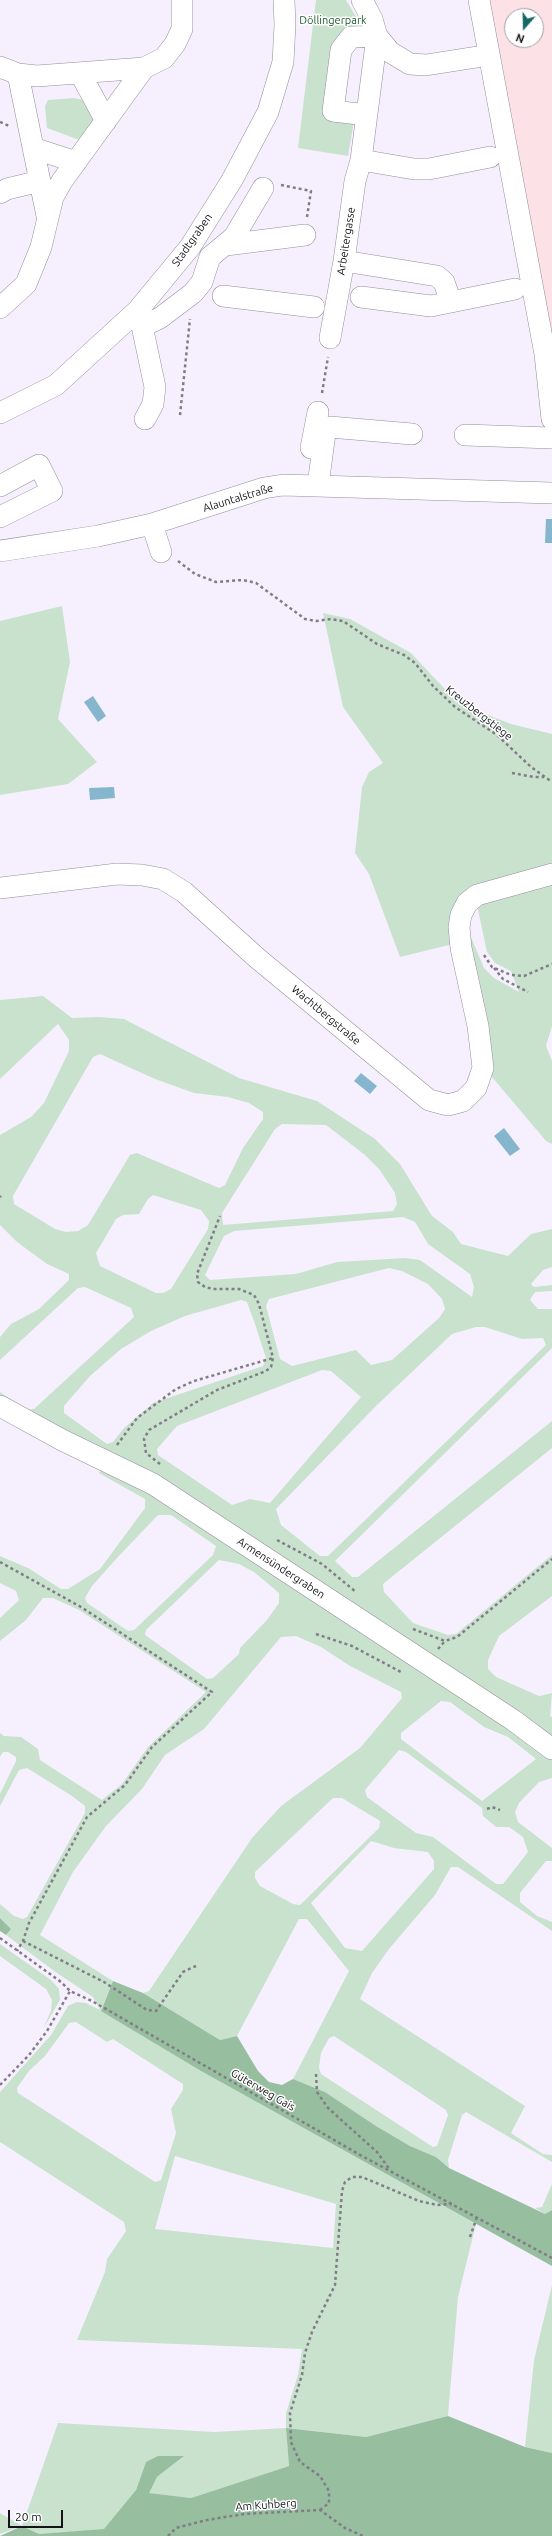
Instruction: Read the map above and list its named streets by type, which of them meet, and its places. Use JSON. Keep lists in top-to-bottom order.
{
  "streets": {
    "street": [
      "Stadtgraben",
      "Arbeitergasse",
      "Alauntalstraße",
      "Wachtbergstraße",
      "Armensündergraben"
    ],
    "path": ["Kreuzbergstiege", "Güterweg Gais", "Am Kuhberg"]
  },
  "parks": ["Döllingerpark"],
  "scale_bar": "20 m",
  "north": "bottom"
}
